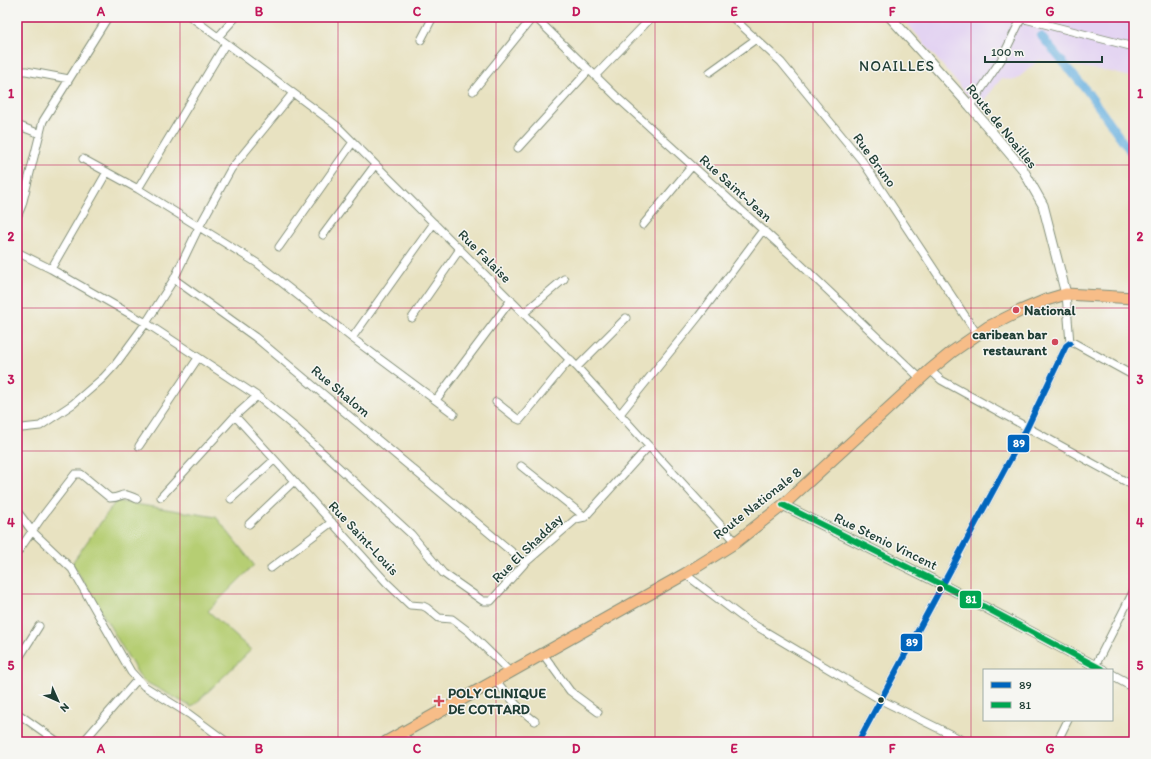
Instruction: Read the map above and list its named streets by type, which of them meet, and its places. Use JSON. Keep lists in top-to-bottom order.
{
  "streets": {
    "main road": ["Route Nationale 8"],
    "street": [
      "Route de Noailles",
      "Rue Bruno",
      "Rue Saint-Jean",
      "Rue Falaise",
      "Rue Shalom",
      "Rue Saint-Louis",
      "Rue Stenio Vincent",
      "Rue El Shadday"
    ]
  },
  "crossings": [
    ["Route de Noailles", "Route Nationale 8"],
    ["Rue Bruno", "Route Nationale 8"],
    ["Rue Saint-Jean", "Route Nationale 8"],
    ["Rue Falaise", "Route Nationale 8"],
    ["Rue Falaise", "Rue El Shadday"],
    ["Rue Shalom", "Rue El Shadday"],
    ["Route Nationale 8", "Rue Saint-Louis"],
    ["Route Nationale 8", "Rue Stenio Vincent"]
  ],
  "districts": ["NOAILLES"],
  "places": {
    "other": ["National", "caribean bar restaurant"],
    "health": ["POLY CLINIQUE DE COTTARD"]
  },
  "lines": ["transit line 89", "transit line 81"],
  "legend": ["89", "81"],
  "scale_bar": "100 m",
  "north": "bottom right",
  "grid": {
    "columns": [
      "A",
      "B",
      "C",
      "D",
      "E",
      "F",
      "G"
    ],
    "rows": [
      "1",
      "2",
      "3",
      "4",
      "5"
    ]
  }
}
